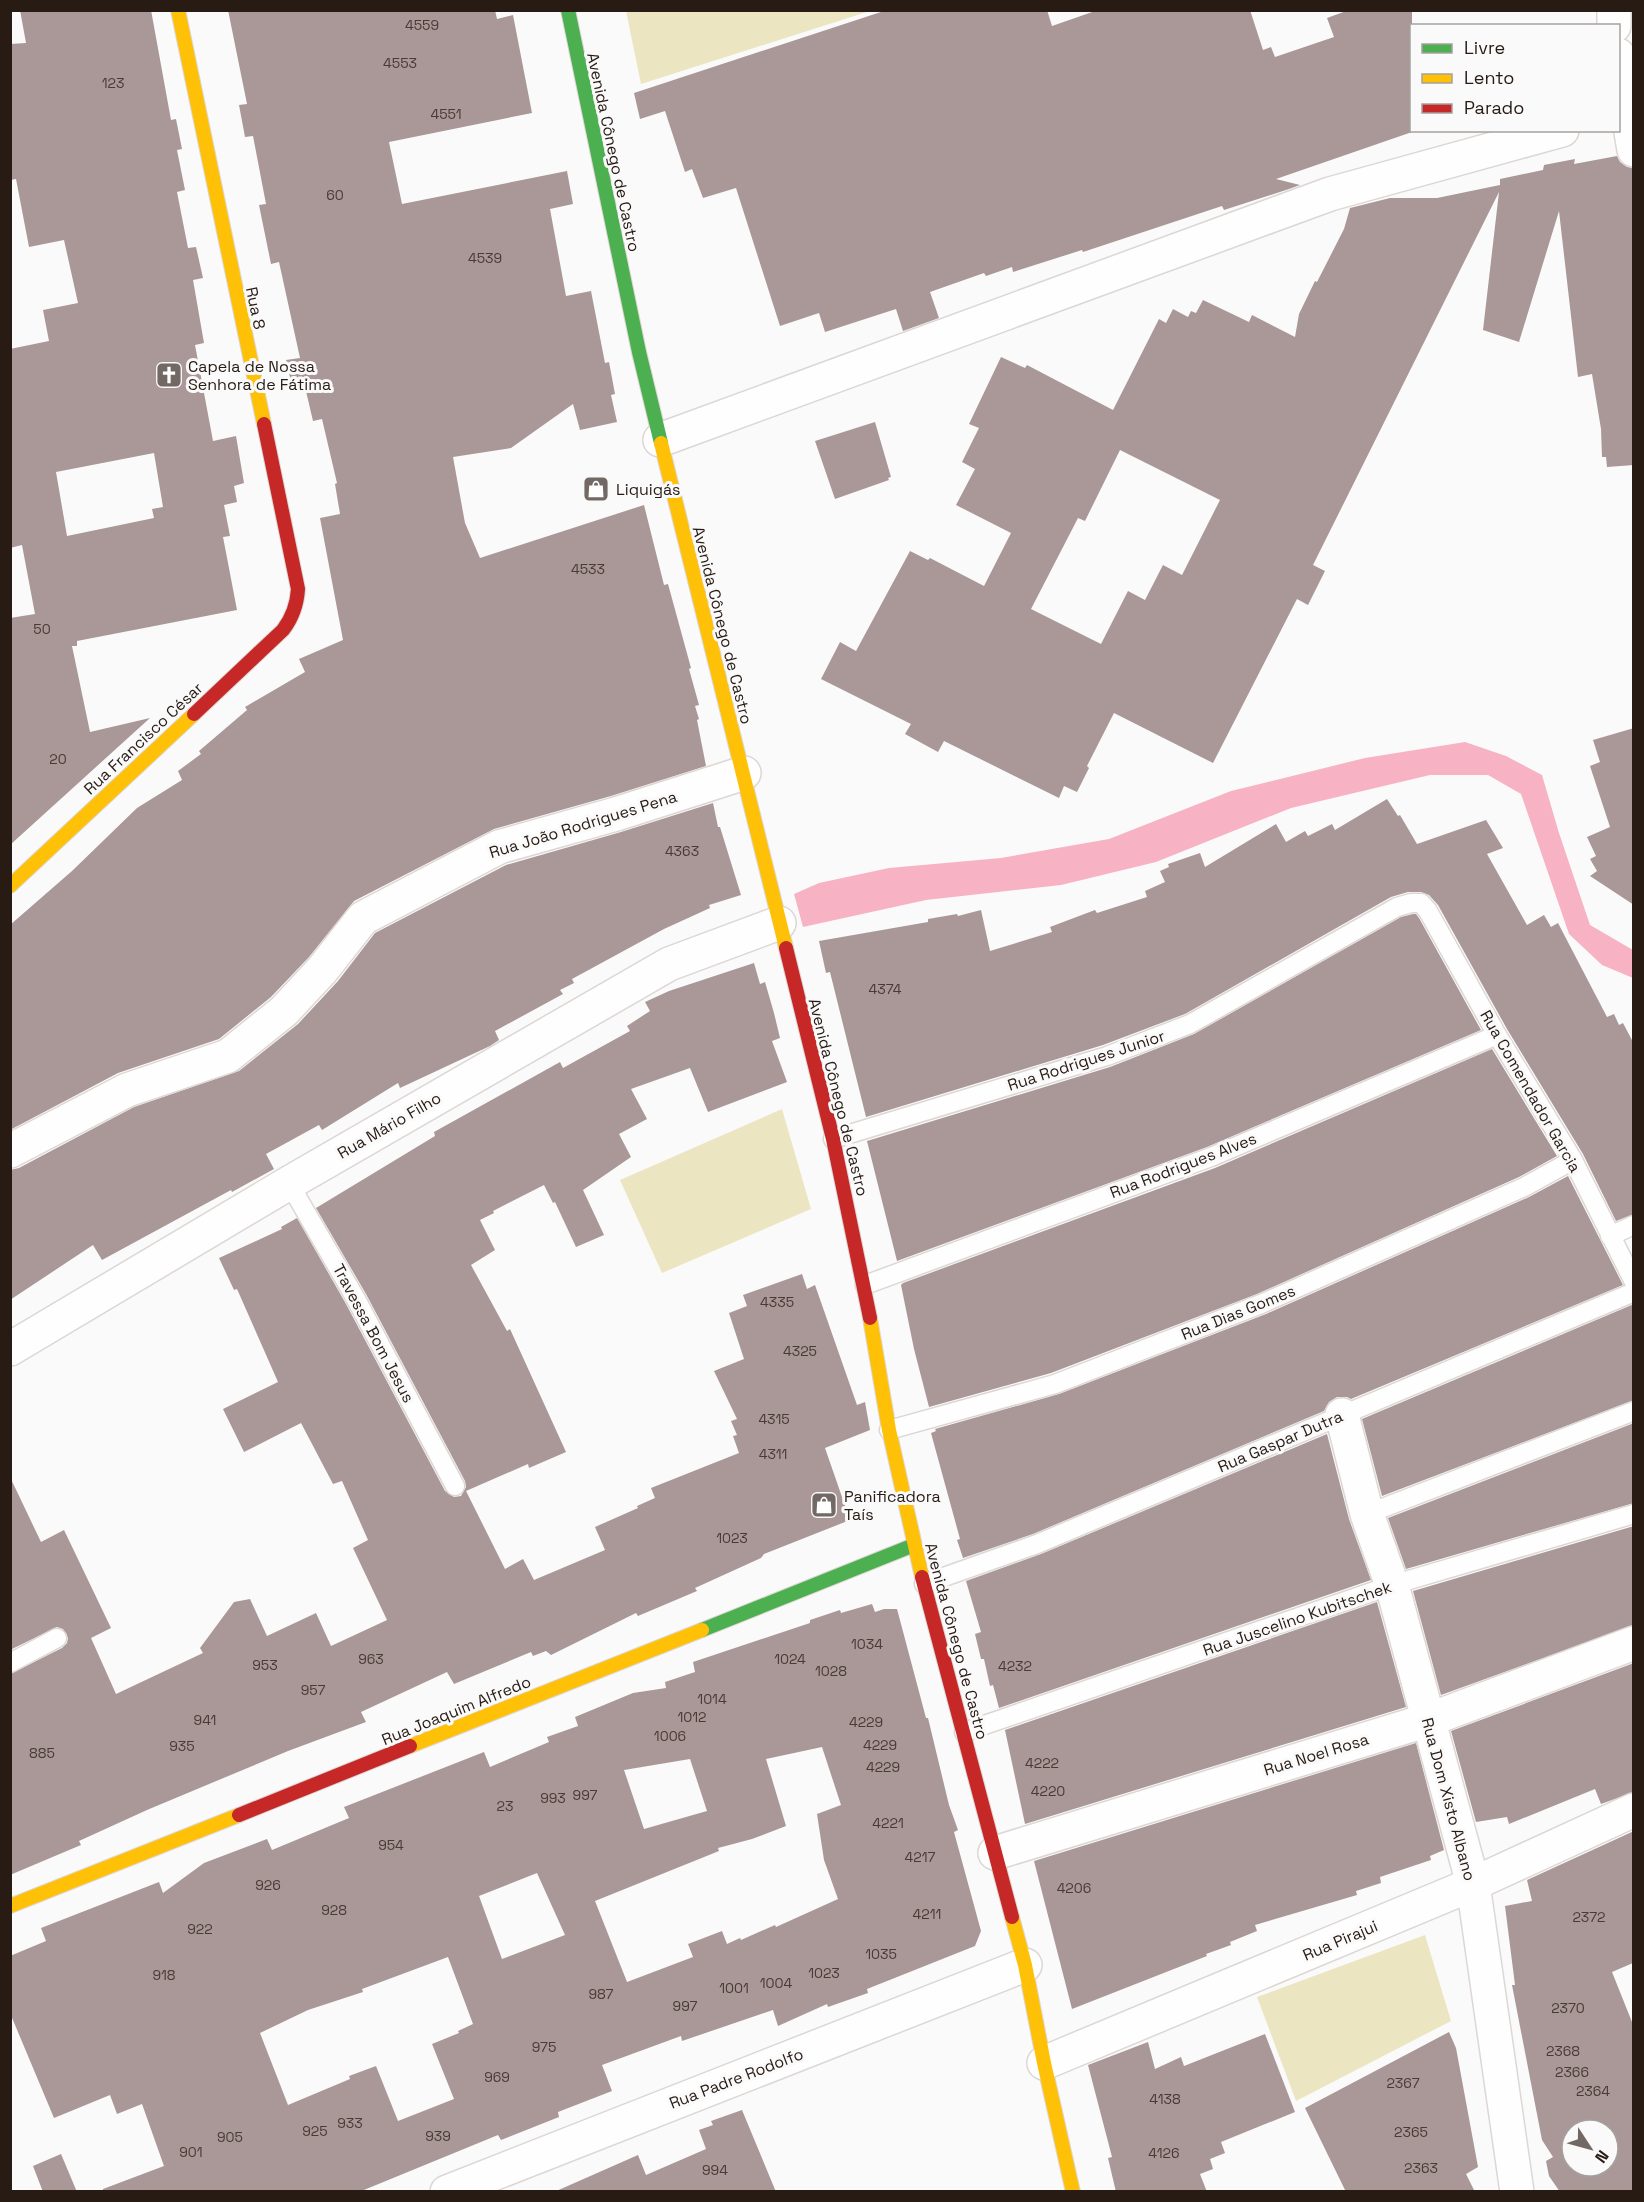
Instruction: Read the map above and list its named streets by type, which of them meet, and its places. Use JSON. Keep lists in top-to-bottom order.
{
  "streets": {
    "main road": [
      "Avenida Cônego de Castro",
      "Rua 8",
      "Rua Francisco César",
      "Rua Joaquim Alfredo"
    ],
    "street": [
      "Rua João Rodrigues Pena",
      "Rua Mário Filho",
      "Rua Noel Rosa",
      "Rua Dom Xisto Albano",
      "Rua Pirajui",
      "Rua Padre Rodolfo"
    ],
    "lane": [
      "Rua Rodrigues Junior",
      "Rua Comendador Garcia",
      "Rua Rodrigues Alves",
      "Rua Dias Gomes",
      "Travessa Bom Jesus",
      "Rua Gaspar Dutra",
      "Rua Juscelino Kubitschek"
    ]
  },
  "crossings": [
    ["Avenida Cônego de Castro", "Rua João Rodrigues Pena"],
    ["Avenida Cônego de Castro", "Rua Rodrigues Junior"],
    ["Avenida Cônego de Castro", "Rua Mário Filho"],
    ["Avenida Cônego de Castro", "Rua Rodrigues Alves"],
    ["Avenida Cônego de Castro", "Rua Dias Gomes"],
    ["Avenida Cônego de Castro", "Rua Gaspar Dutra"],
    ["Avenida Cônego de Castro", "Rua Juscelino Kubitschek"],
    ["Avenida Cônego de Castro", "Rua Joaquim Alfredo"],
    ["Avenida Cônego de Castro", "Rua Noel Rosa"],
    ["Avenida Cônego de Castro", "Rua Pirajui"],
    ["Avenida Cônego de Castro", "Rua Padre Rodolfo"],
    ["Rua 8", "Rua Francisco César"],
    ["Rua Rodrigues Junior", "Rua Comendador Garcia"],
    ["Rua Comendador Garcia", "Rua Rodrigues Alves"],
    ["Rua Comendador Garcia", "Rua Dias Gomes"],
    ["Rua Mário Filho", "Travessa Bom Jesus"],
    ["Rua Gaspar Dutra", "Rua Dom Xisto Albano"],
    ["Rua Juscelino Kubitschek", "Rua Dom Xisto Albano"],
    ["Rua Noel Rosa", "Rua Dom Xisto Albano"],
    ["Rua Dom Xisto Albano", "Rua Pirajui"]
  ],
  "places": {
    "church": ["Capela de Nossa Senhora de Fátima"],
    "shop": ["Liquigás", "Panificadora Taís"]
  },
  "house_numbers": [
    "4559",
    "4553",
    "123",
    "4551",
    "60",
    "4539",
    "4533",
    "50",
    "20",
    "4363",
    "4374",
    "4335",
    "4325",
    "4315",
    "4311",
    "1023",
    "1034",
    "963",
    "1024",
    "953",
    "4232",
    "1028",
    "957",
    "1014",
    "1012",
    "941",
    "4229",
    "1006",
    "4229",
    "935",
    "885",
    "4222",
    "4229",
    "4220",
    "997",
    "993",
    "23",
    "4221",
    "954",
    "4217",
    "926",
    "4206",
    "928",
    "4211",
    "2372",
    "922",
    "1035",
    "1023",
    "918",
    "1004",
    "1001",
    "987",
    "997",
    "2370",
    "975",
    "2368",
    "2366",
    "969",
    "2367",
    "2364",
    "4138",
    "933",
    "925",
    "2365",
    "939",
    "905",
    "901",
    "4126",
    "2363",
    "994"
  ],
  "legend": ["Livre", "Lento", "Parado"],
  "north": "bottom right"
}
